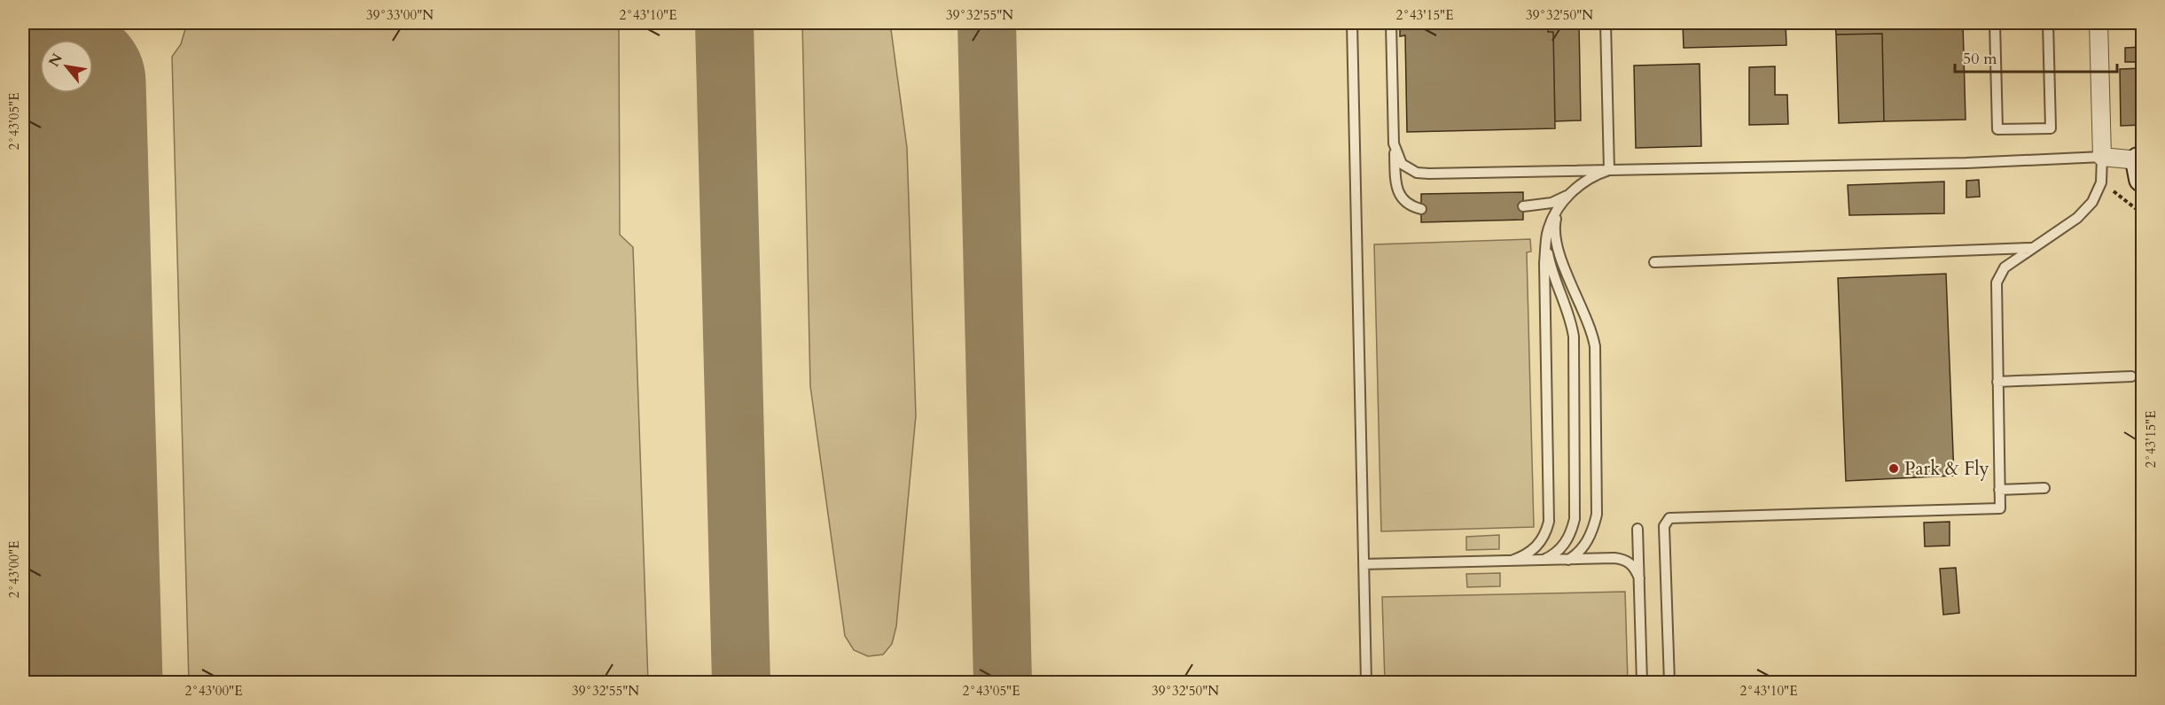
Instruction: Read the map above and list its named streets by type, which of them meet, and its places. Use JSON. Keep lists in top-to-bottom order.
{
  "places": ["Park & Fly"],
  "scale_bar": "50 m",
  "north": "top left",
  "coordinates": [
    "39°33'00\"N",
    "2°43'10\"E",
    "39°32'55\"N",
    "2°43'15\"E",
    "39°32'50\"N",
    "2°43'05\"E",
    "2°43'00\"E"
  ]
}
